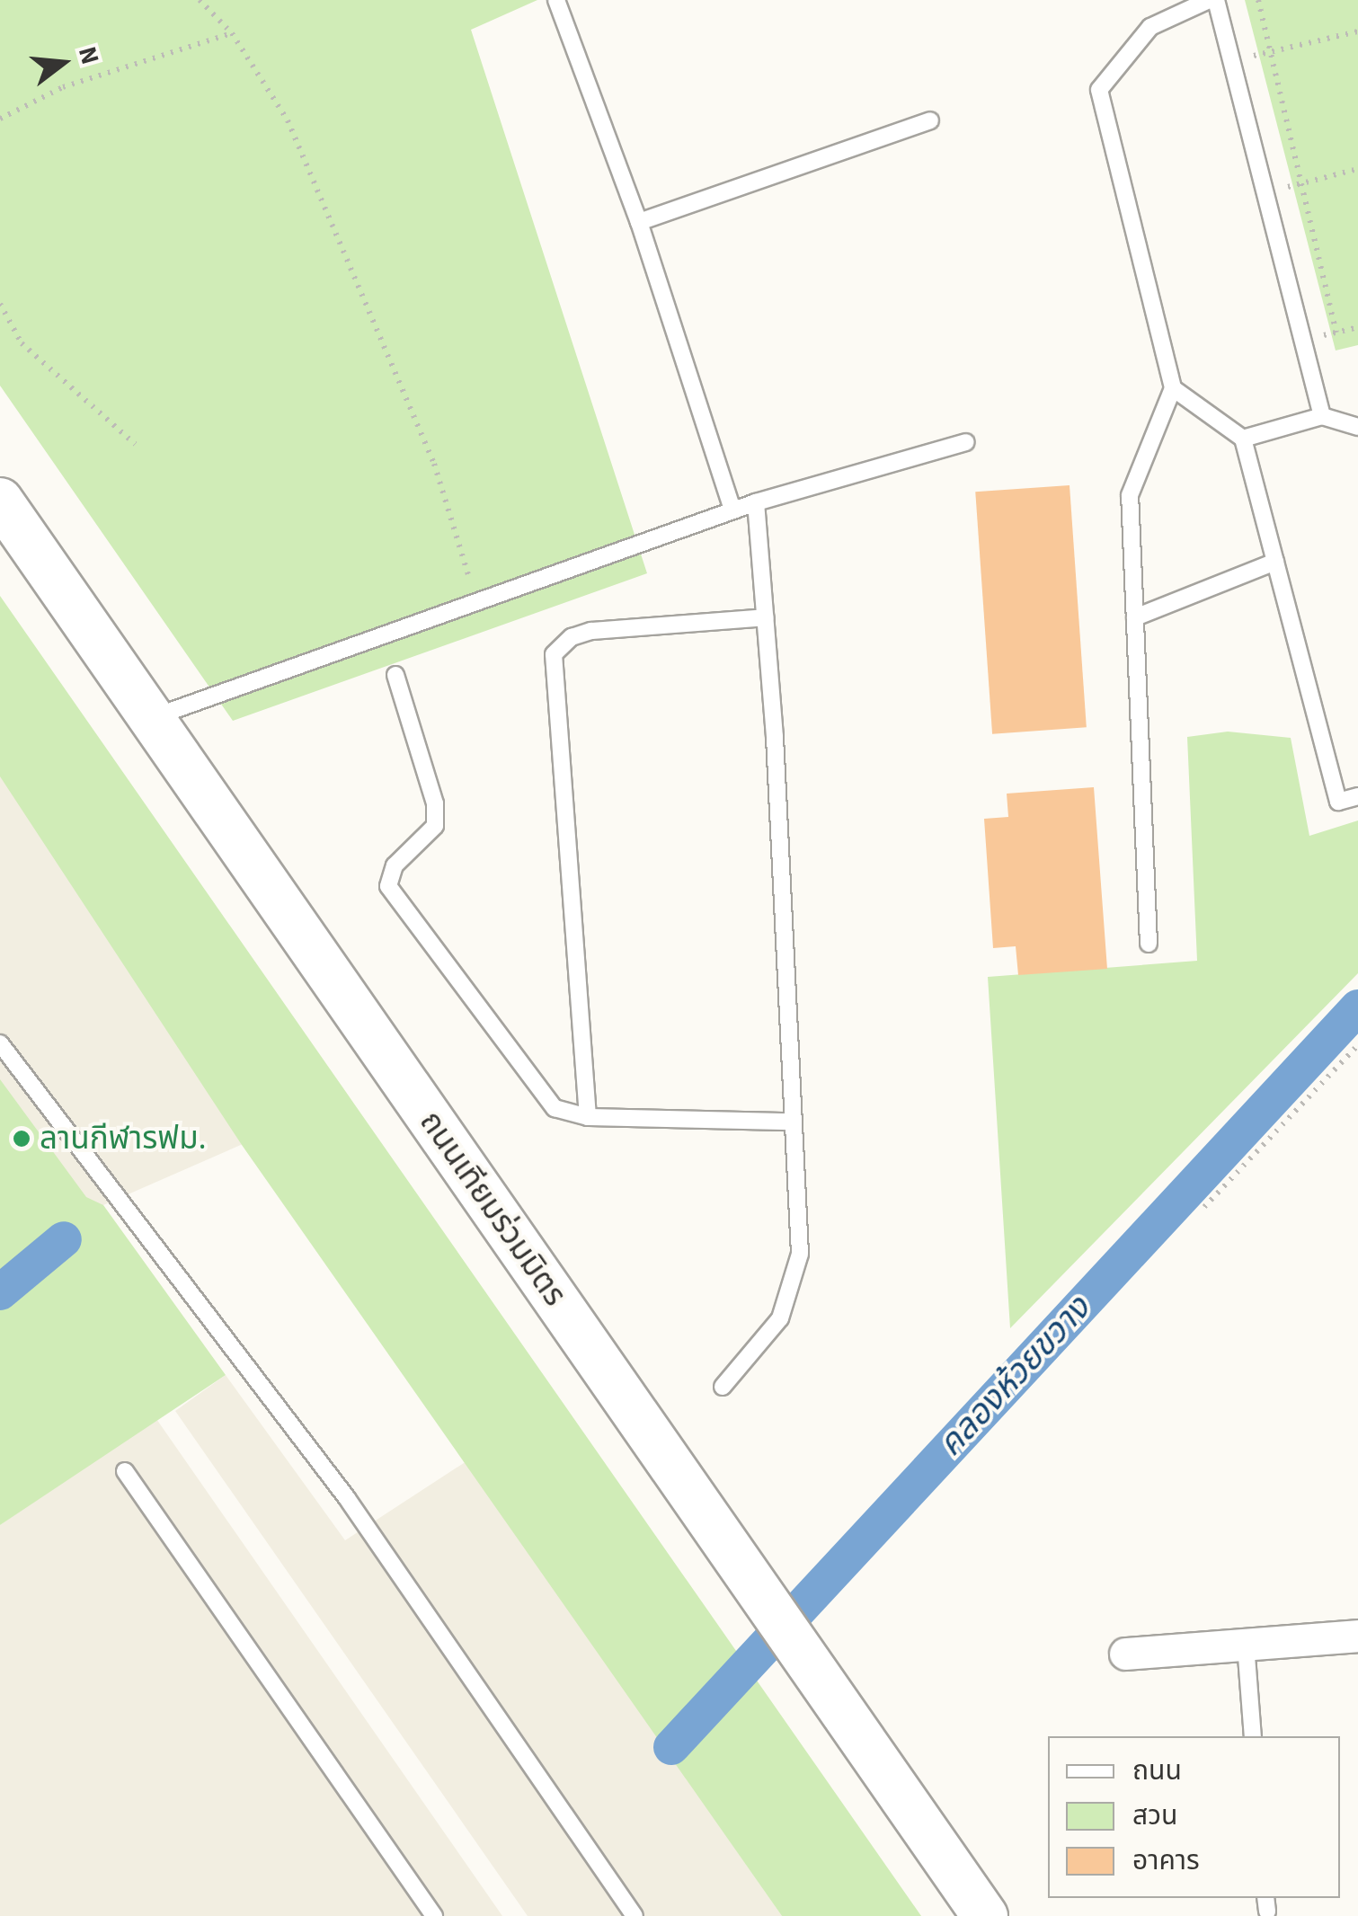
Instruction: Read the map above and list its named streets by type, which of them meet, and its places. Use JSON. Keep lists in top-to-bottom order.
{
  "streets": {
    "street": ["ถนนเทียมร่วมมิตร"]
  },
  "water": ["คลองห้วยขวาง"],
  "places": ["ลานกีฬารฟม."],
  "legend": ["ถนน", "สวน", "อาคาร"],
  "north": "right"
}
